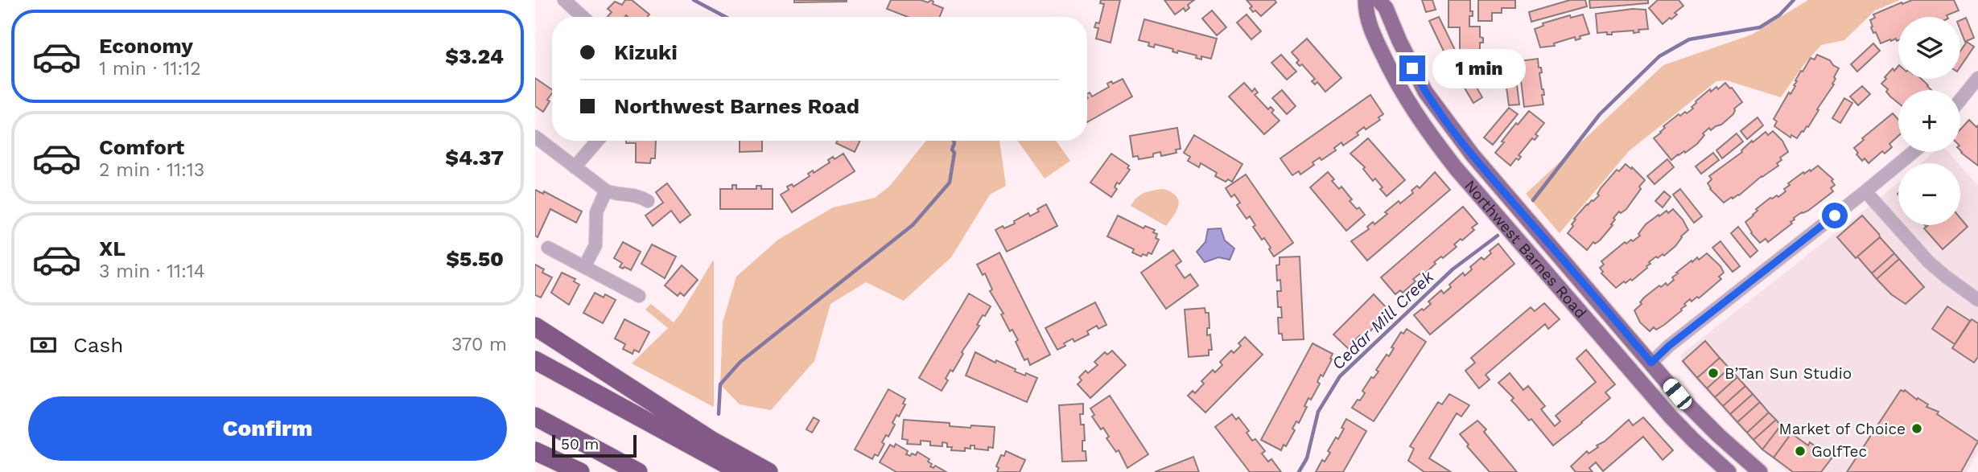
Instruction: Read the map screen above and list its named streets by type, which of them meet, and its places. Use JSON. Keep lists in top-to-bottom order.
{
  "streets": {
    "main road": ["Northwest Barnes Road"]
  },
  "water": ["Cedar Mill Creek"],
  "places": ["B’Tan Sun Studio", "Market of Choice", "GolfTec"],
  "scale_bar": "50 m",
  "page": {
    "list": [
      {
        "name": "Economy",
        "note": "1 min · 11:12",
        "value": "$3.24"
      },
      {
        "name": "Comfort",
        "note": "2 min · 11:13",
        "value": "$4.37"
      },
      {
        "name": "XL",
        "note": "3 min · 11:14",
        "value": "$5.50"
      }
    ],
    "map_buttons": ["+", "−"],
    "banner": ["Kizuki", "Northwest Barnes Road"],
    "bubble": "1 min",
    "pay": ["Cash", "370 m"],
    "buttons": "Confirm",
    "scale": "50 m"
  }
}
